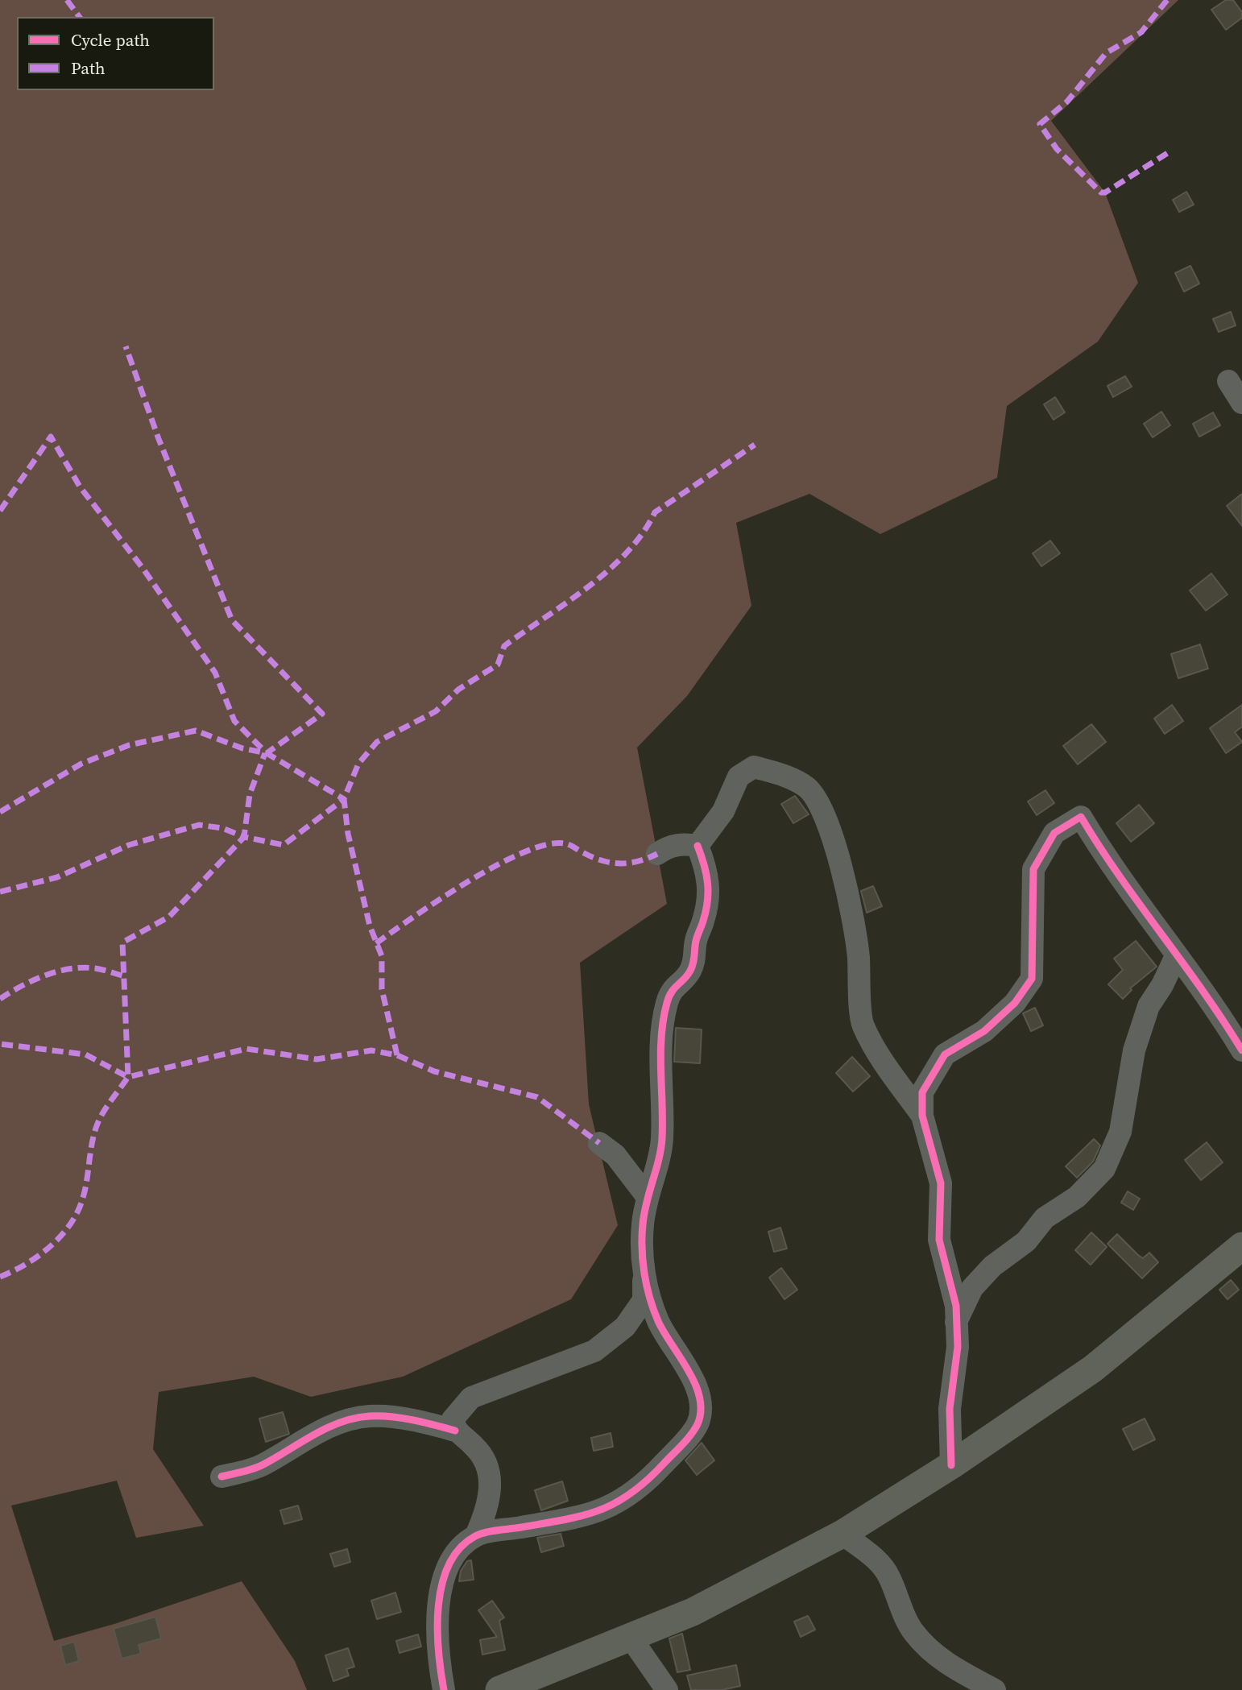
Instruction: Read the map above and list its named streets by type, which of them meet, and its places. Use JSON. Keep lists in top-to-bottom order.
{
  "legend": ["Cycle path", "Path"]
}
